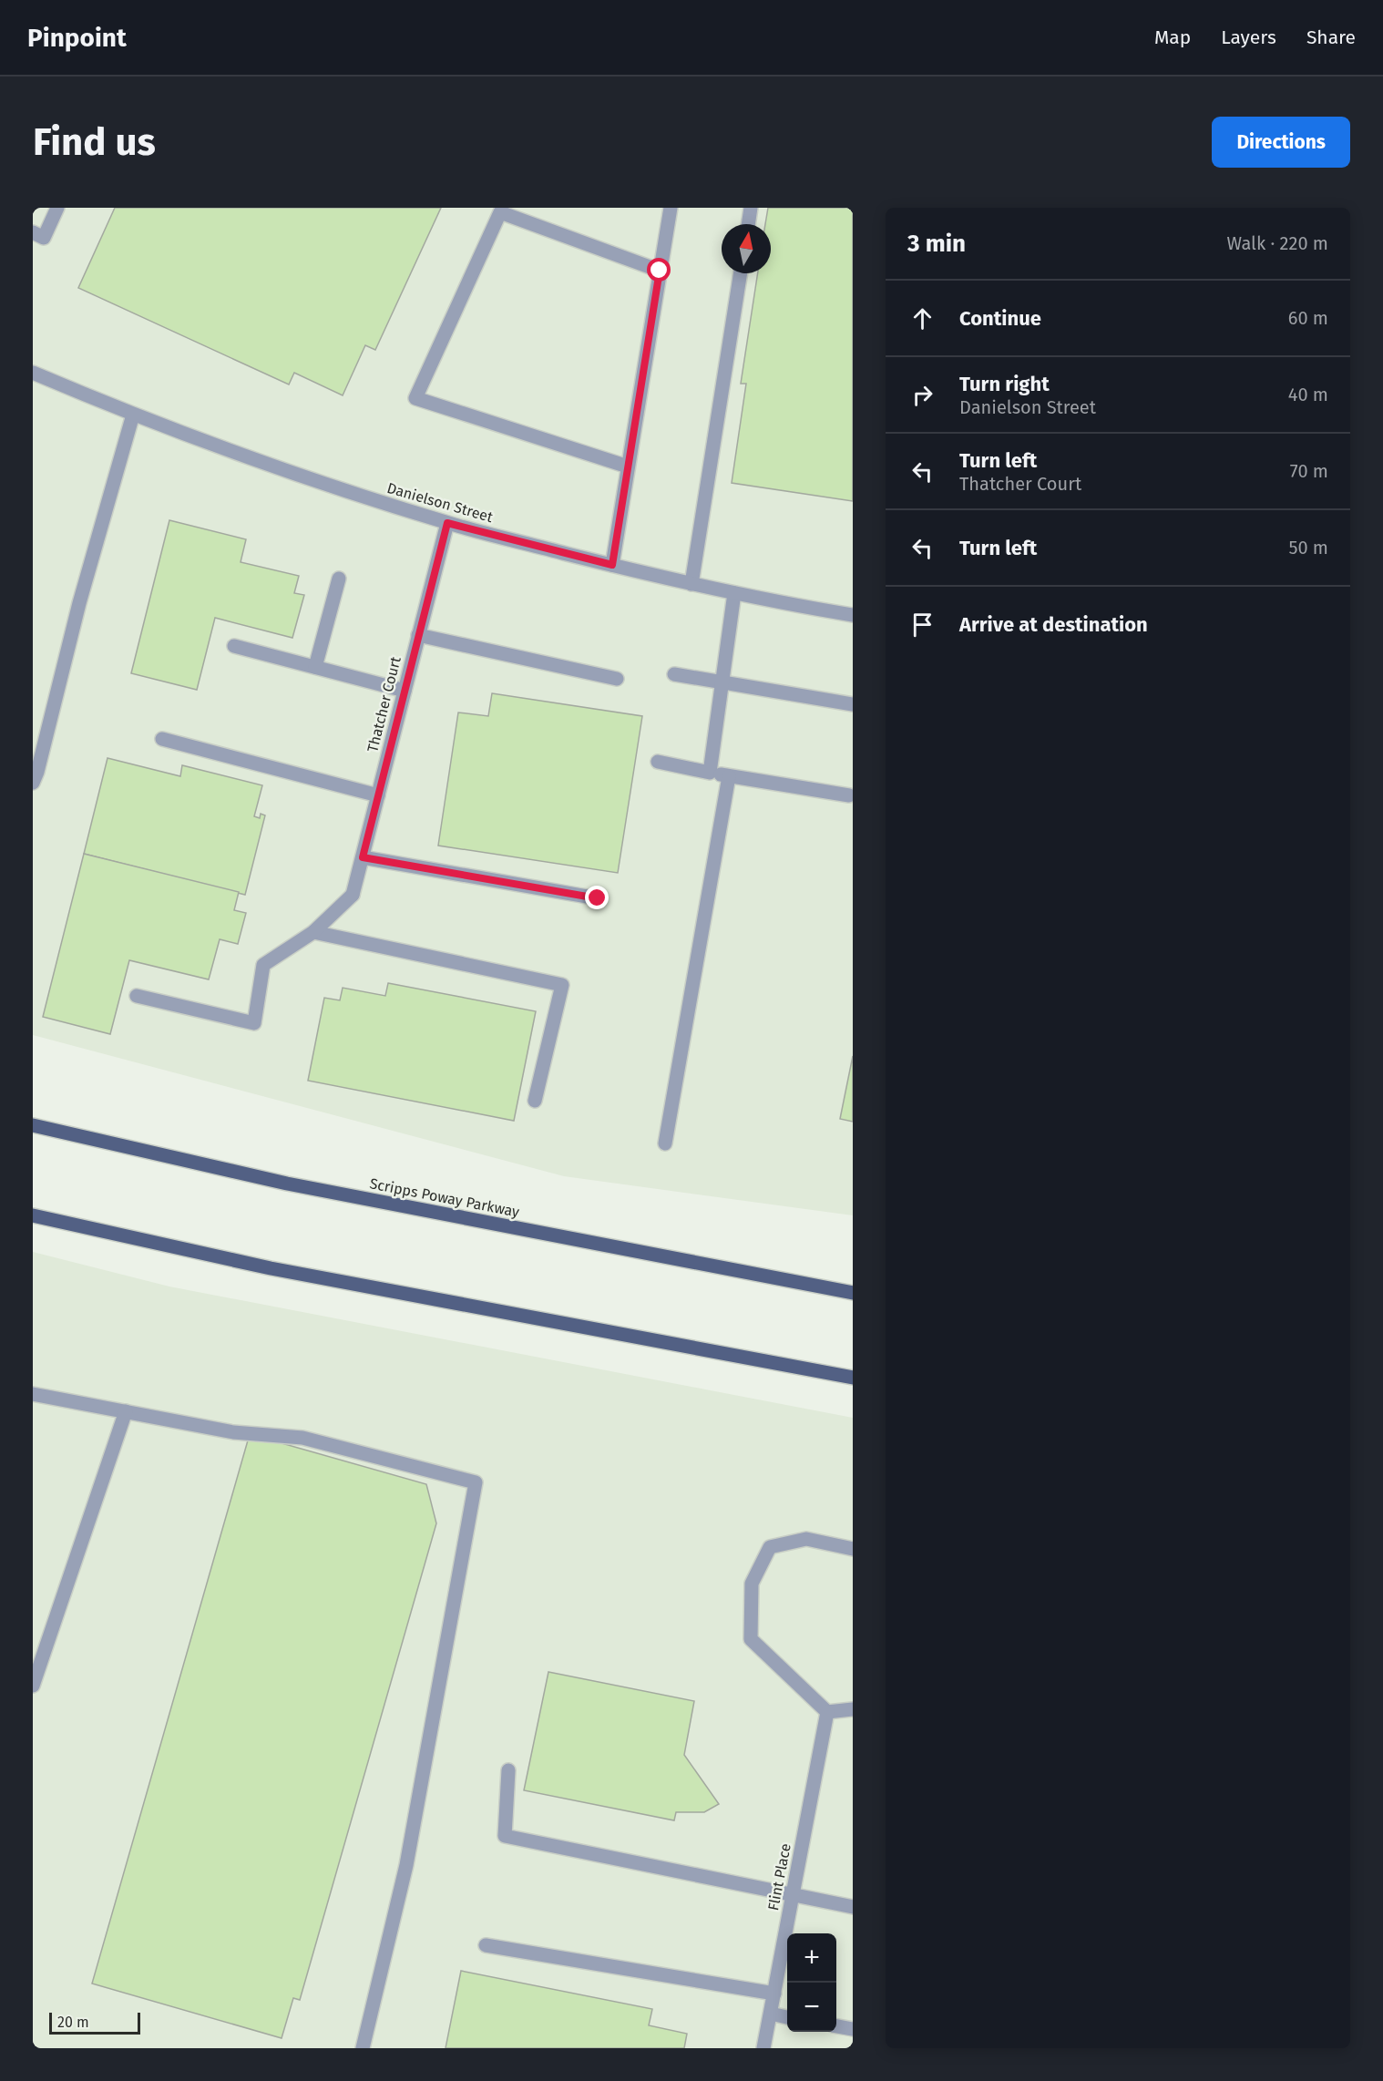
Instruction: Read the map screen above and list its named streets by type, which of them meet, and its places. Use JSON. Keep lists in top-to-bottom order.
{
  "streets": {
    "main road": ["Scripps Poway Parkway"],
    "street": ["Danielson Street", "Thatcher Court", "Flint Place"]
  },
  "crossings": [
    ["Danielson Street", "Thatcher Court"]
  ],
  "scale_bar": "20 m",
  "north": "top",
  "page": {
    "header": "Pinpoint",
    "nav": ["Map", "Layers", "Share"],
    "buttons": "Directions",
    "title": "Find us",
    "heading": ["3 min", "Walk · 220 m"],
    "list": [
      ["Continue", "60 m"],
      ["Turn right", "Danielson Street", "40 m"],
      ["Turn left", "Thatcher Court", "70 m"],
      ["Turn left", "50 m"],
      "Arrive at destination"
    ],
    "map_buttons": ["+", "−"],
    "scale": "20 m"
  }
}
